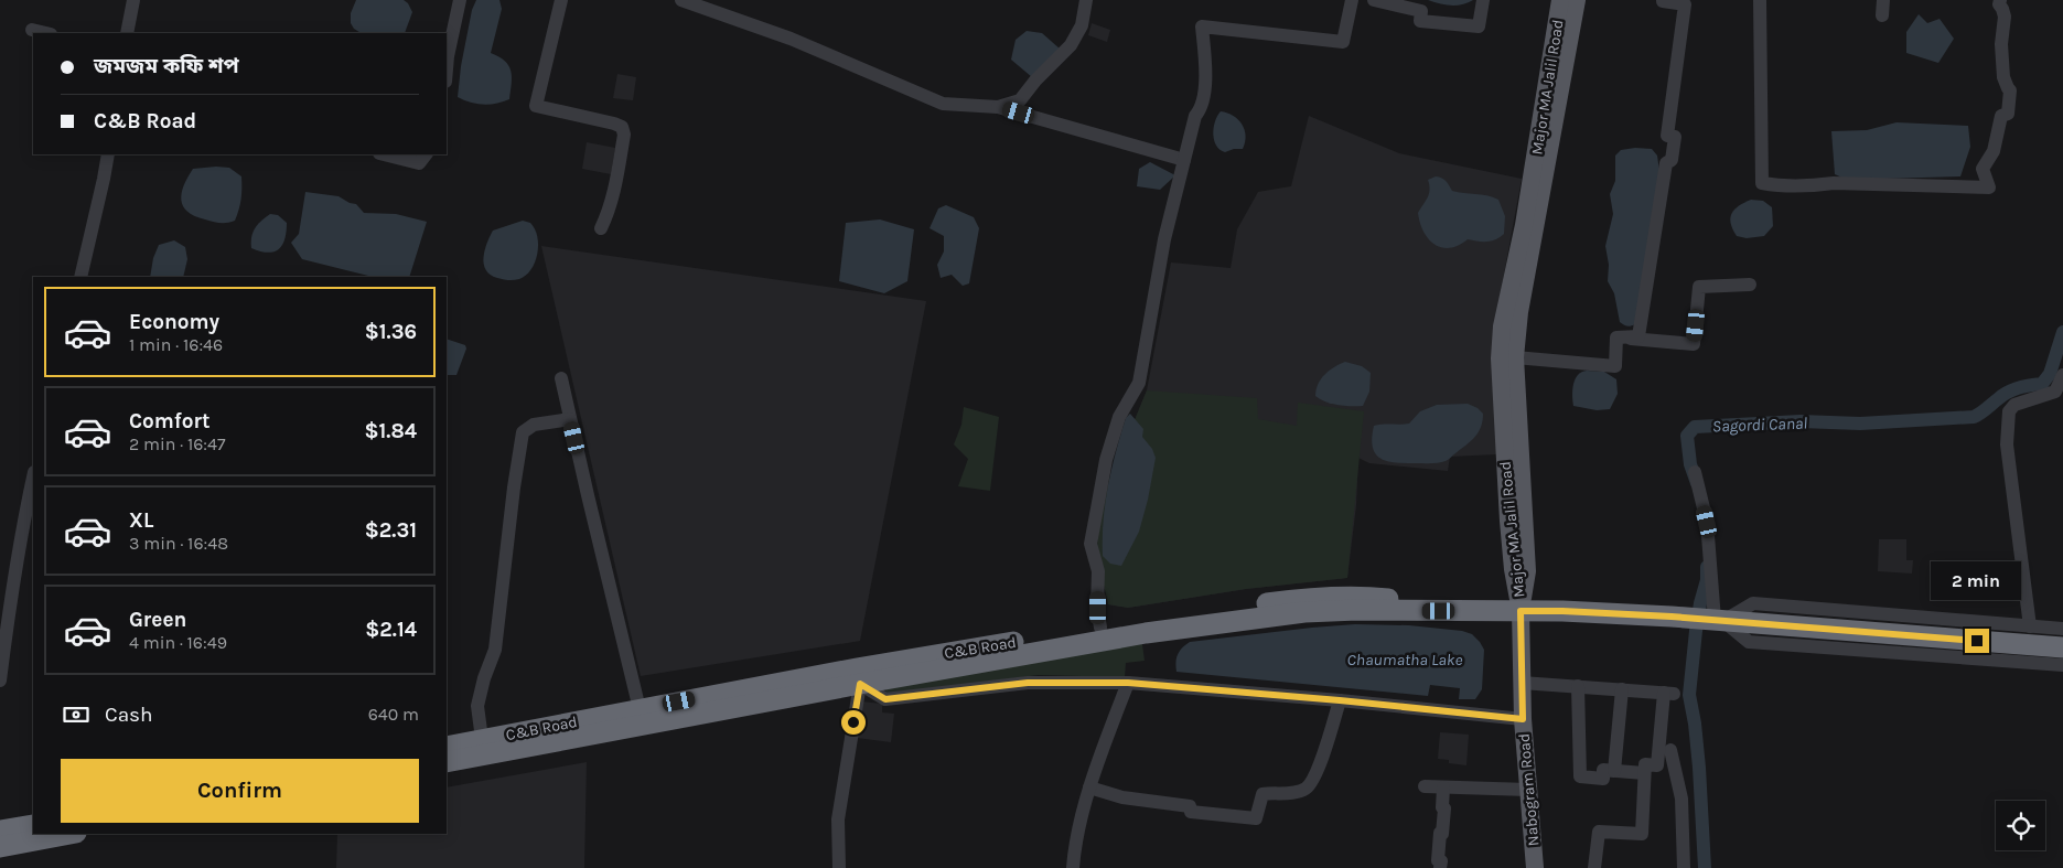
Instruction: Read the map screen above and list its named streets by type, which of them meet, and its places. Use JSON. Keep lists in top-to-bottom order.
{
  "streets": {
    "highway": ["C&B Road"],
    "main road": ["Major MA Jalil Road", "Nabogram Road"]
  },
  "crossings": [
    ["Major MA Jalil Road", "C&B Road"],
    ["Major MA Jalil Road", "Nabogram Road"],
    ["C&B Road", "Nabogram Road"]
  ],
  "water": ["Sagordi Canal", "Chaumatha Lake"],
  "page": {
    "banner": ["জমজম কফি শপ", "C&B Road"],
    "list": [
      {
        "name": "Economy",
        "note": "1 min · 16:46",
        "value": "$1.36"
      },
      {
        "name": "Comfort",
        "note": "2 min · 16:47",
        "value": "$1.84"
      },
      {
        "name": "XL",
        "note": "3 min · 16:48",
        "value": "$2.31"
      },
      {
        "name": "Green",
        "note": "4 min · 16:49",
        "value": "$2.14"
      }
    ],
    "bubble": "2 min",
    "pay": ["Cash", "640 m"],
    "buttons": "Confirm"
  }
}
